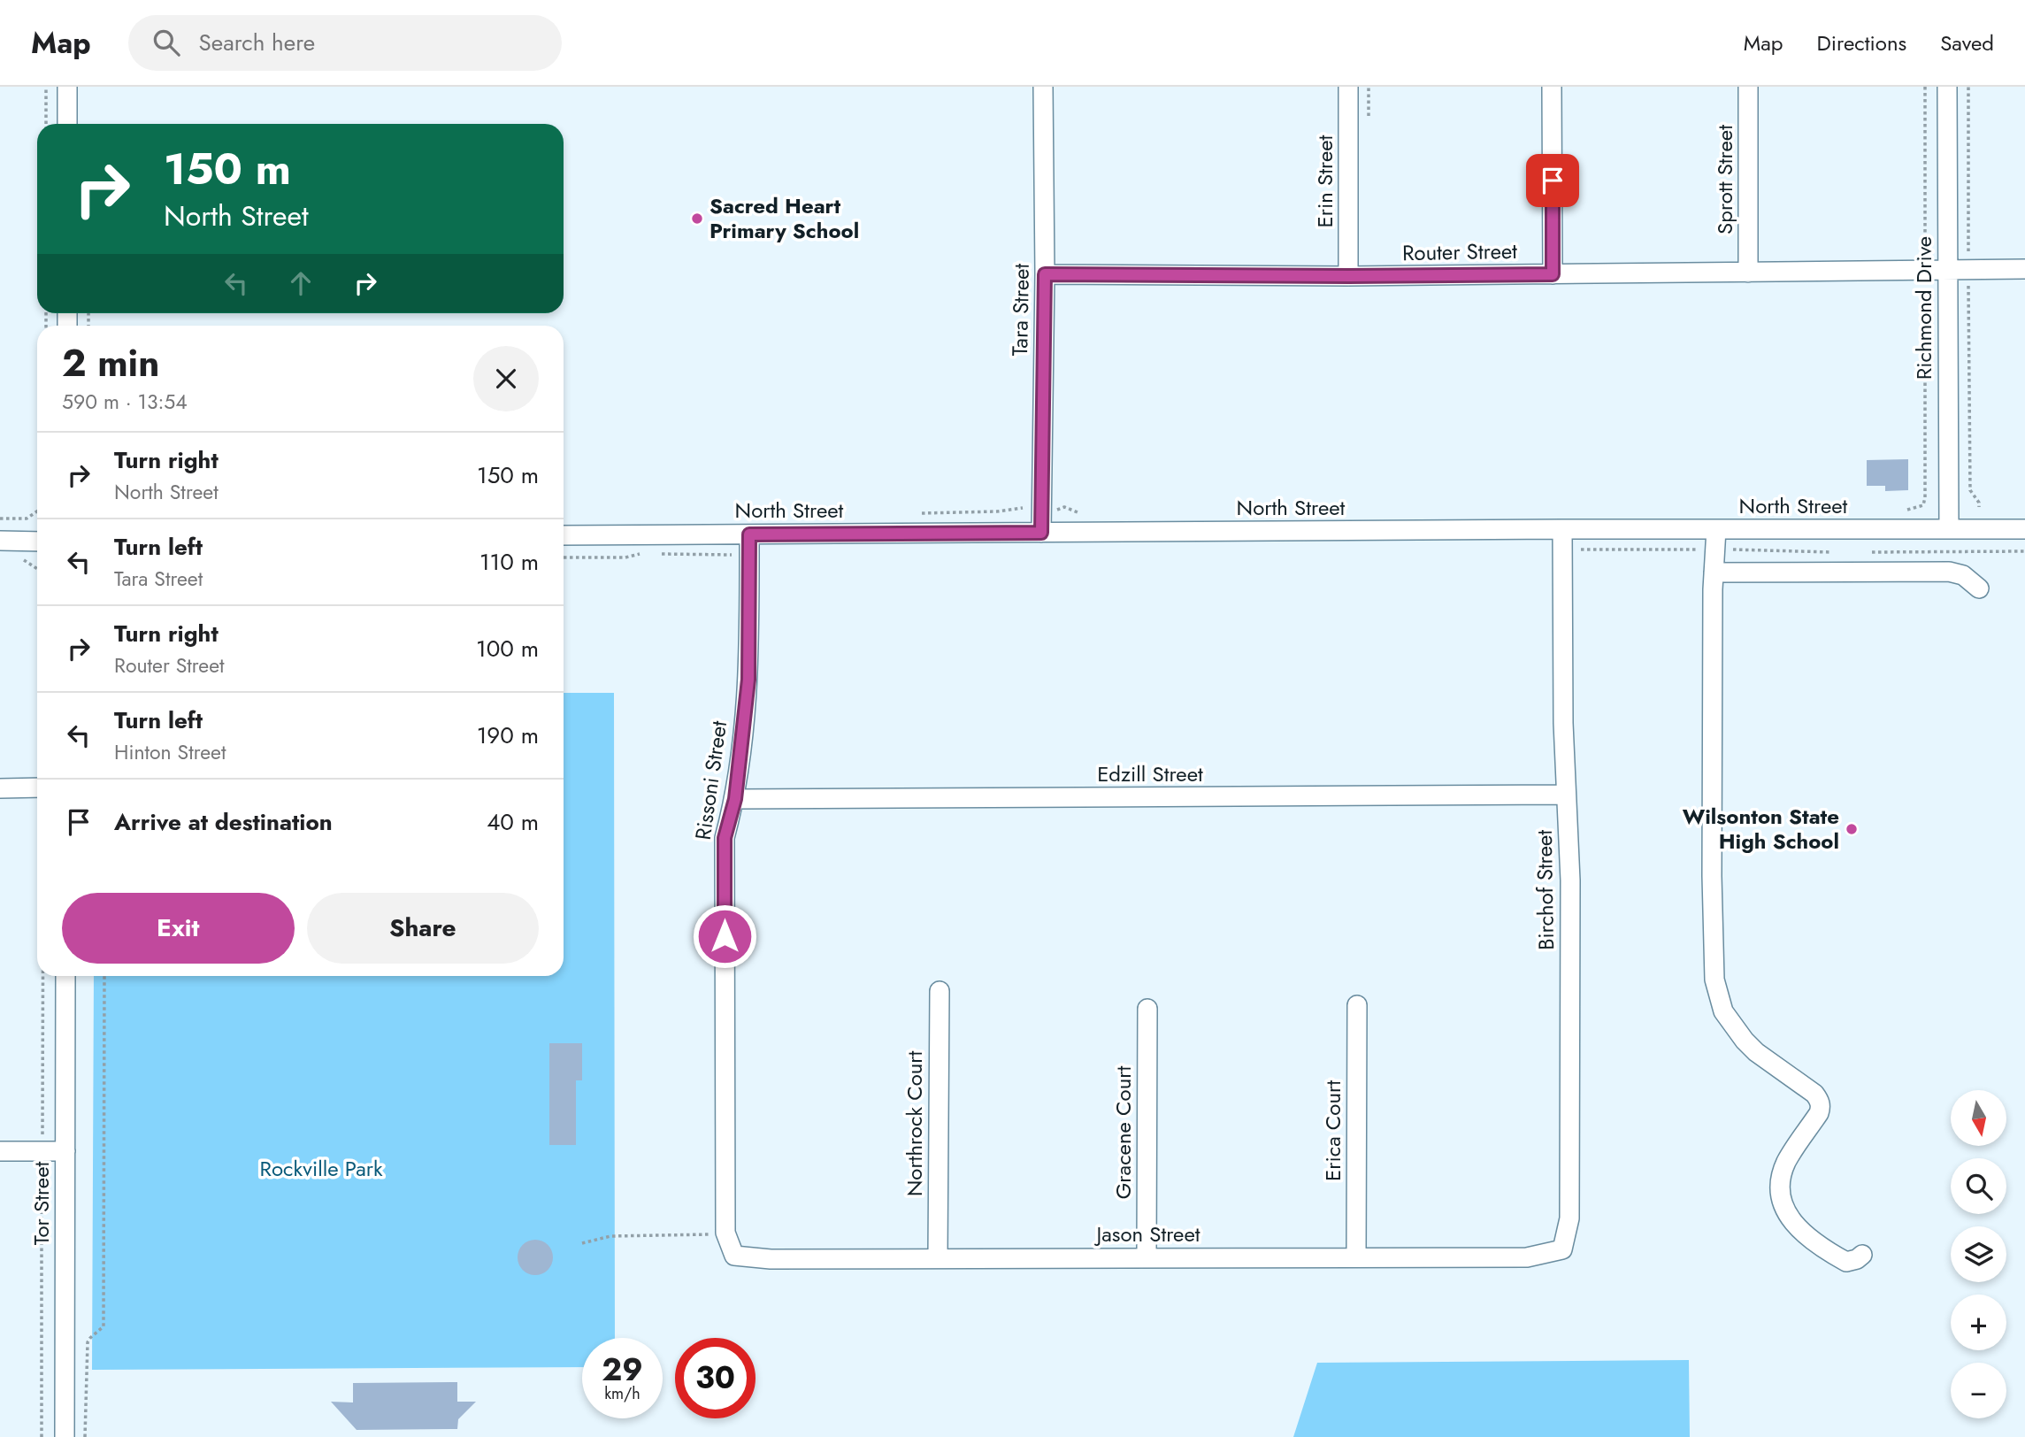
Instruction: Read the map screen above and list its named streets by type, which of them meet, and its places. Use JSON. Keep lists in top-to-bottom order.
{
  "streets": {
    "street": [
      "Sprott Street",
      "Erin Street",
      "Router Street",
      "Richmond Drive",
      "Tara Street",
      "North Street",
      "Edzill Street",
      "Rissoni Street",
      "Birchof Street",
      "Northrock Court",
      "Erica Court",
      "Gracene Court",
      "Tor Street",
      "Jason Street"
    ]
  },
  "crossings": [
    ["Sprott Street", "Router Street"],
    ["Erin Street", "Router Street"],
    ["Router Street", "Richmond Drive"],
    ["Router Street", "Tara Street"],
    ["Richmond Drive", "North Street"],
    ["Tara Street", "North Street"],
    ["North Street", "Rissoni Street"],
    ["North Street", "Birchof Street"],
    ["Edzill Street", "Rissoni Street"],
    ["Edzill Street", "Birchof Street"],
    ["Rissoni Street", "Jason Street"],
    ["Birchof Street", "Jason Street"],
    ["Northrock Court", "Jason Street"],
    ["Erica Court", "Jason Street"],
    ["Gracene Court", "Jason Street"]
  ],
  "parks": ["Rockville Park"],
  "places": ["Sacred Heart Primary School", "Wilsonton State High School"],
  "north": "bottom",
  "page": {
    "header": "Map",
    "search": "Search here",
    "nav": ["Map", "Directions", "Saved"],
    "turn": ["150 m", "North Street"],
    "heading": ["2 min", "590 m · 13:54"],
    "list": [
      {
        "name": "Turn right",
        "note": "North Street",
        "value": "150 m"
      },
      {
        "name": "Turn left",
        "note": "Tara Street",
        "value": "110 m"
      },
      {
        "name": "Turn right",
        "note": "Router Street",
        "value": "100 m"
      },
      {
        "name": "Turn left",
        "note": "Hinton Street",
        "value": "190 m"
      },
      {
        "name": "Arrive at destination",
        "value": "40 m"
      }
    ],
    "buttons": ["Exit", "Share"],
    "map_buttons": ["+", "−"],
    "speed": "29 km/h",
    "limit": "30"
  }
}
